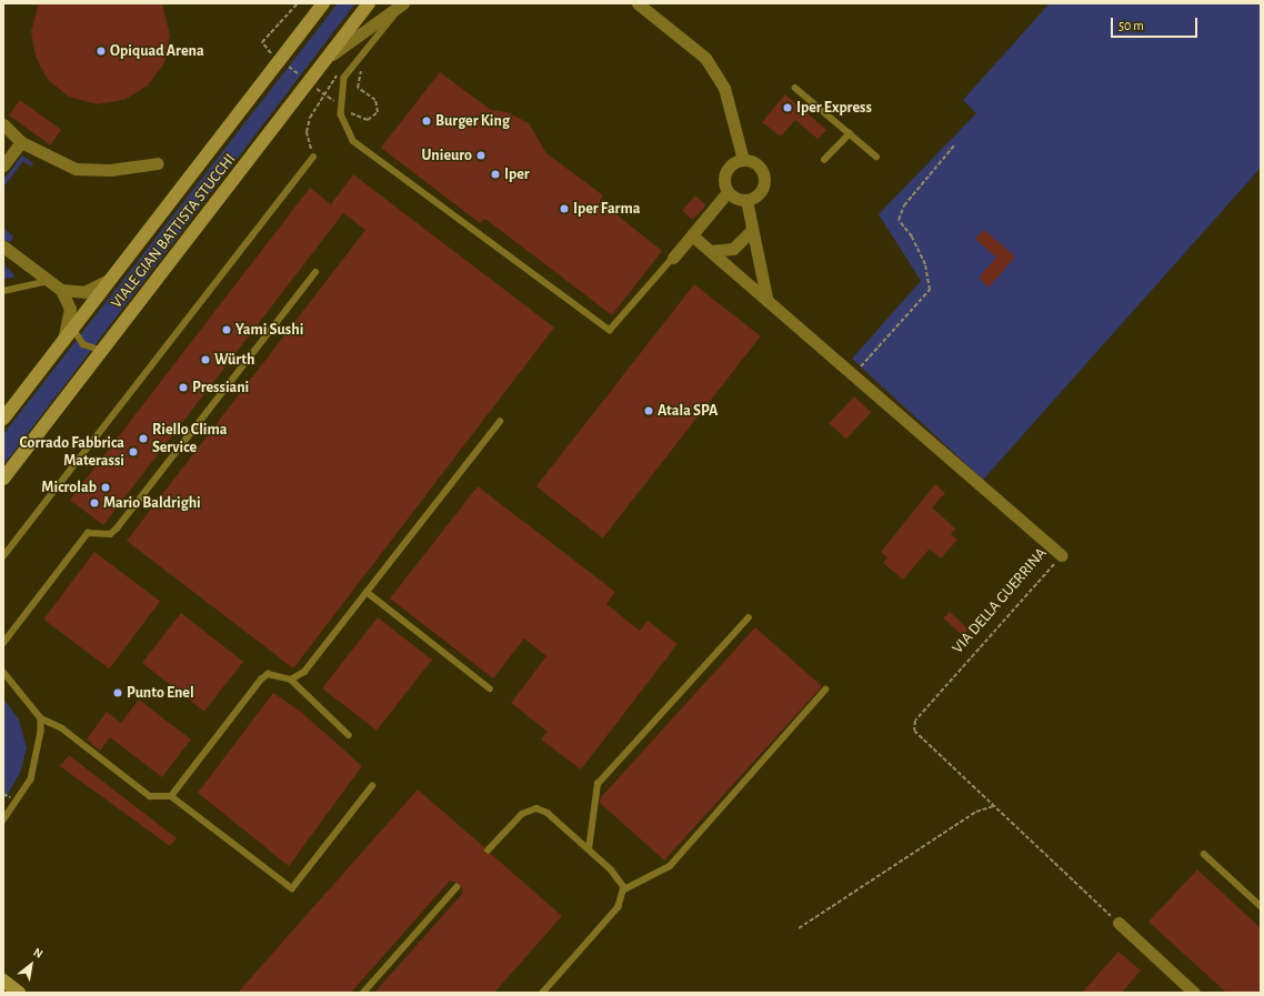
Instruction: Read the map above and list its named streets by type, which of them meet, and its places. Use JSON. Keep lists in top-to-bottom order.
{
  "streets": {
    "main road": ["VIALE GIAN BATTISTA STUCCHI"],
    "street": ["VIA DELLA GUERRINA"]
  },
  "places": [
    "Opiquad Arena",
    "Iper Express",
    "Burger King",
    "Unieuro",
    "Iper",
    "Iper Farma",
    "Yami Sushi",
    "Würth",
    "Pressiani",
    "Atala SPA",
    "Riello Clima Service",
    "Corrado Fabbrica Materassi",
    "Microlab",
    "Mario Baldrighi",
    "Punto Enel"
  ],
  "scale_bar": "50 m",
  "north": "top right"
}
